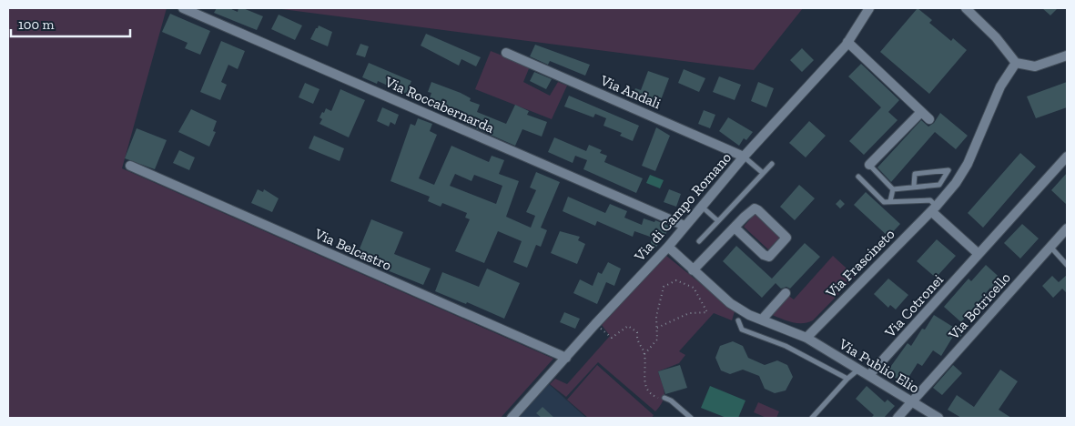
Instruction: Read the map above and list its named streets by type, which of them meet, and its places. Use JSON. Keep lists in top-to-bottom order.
{
  "streets": {
    "street": [
      "Via Andali",
      "Via Roccabernarda",
      "Via di Campo Romano",
      "Via Belcastro",
      "Via Frascineto",
      "Via Cotronei",
      "Via Botricello",
      "Via Publio Elio"
    ]
  },
  "crossings": [
    ["Via Andali", "Via di Campo Romano"],
    ["Via Roccabernarda", "Via di Campo Romano"],
    ["Via di Campo Romano", "Via Belcastro"],
    ["Via Frascineto", "Via Publio Elio"],
    ["Via Cotronei", "Via Publio Elio"],
    ["Via Botricello", "Via Publio Elio"]
  ],
  "scale_bar": "100 m"
}
